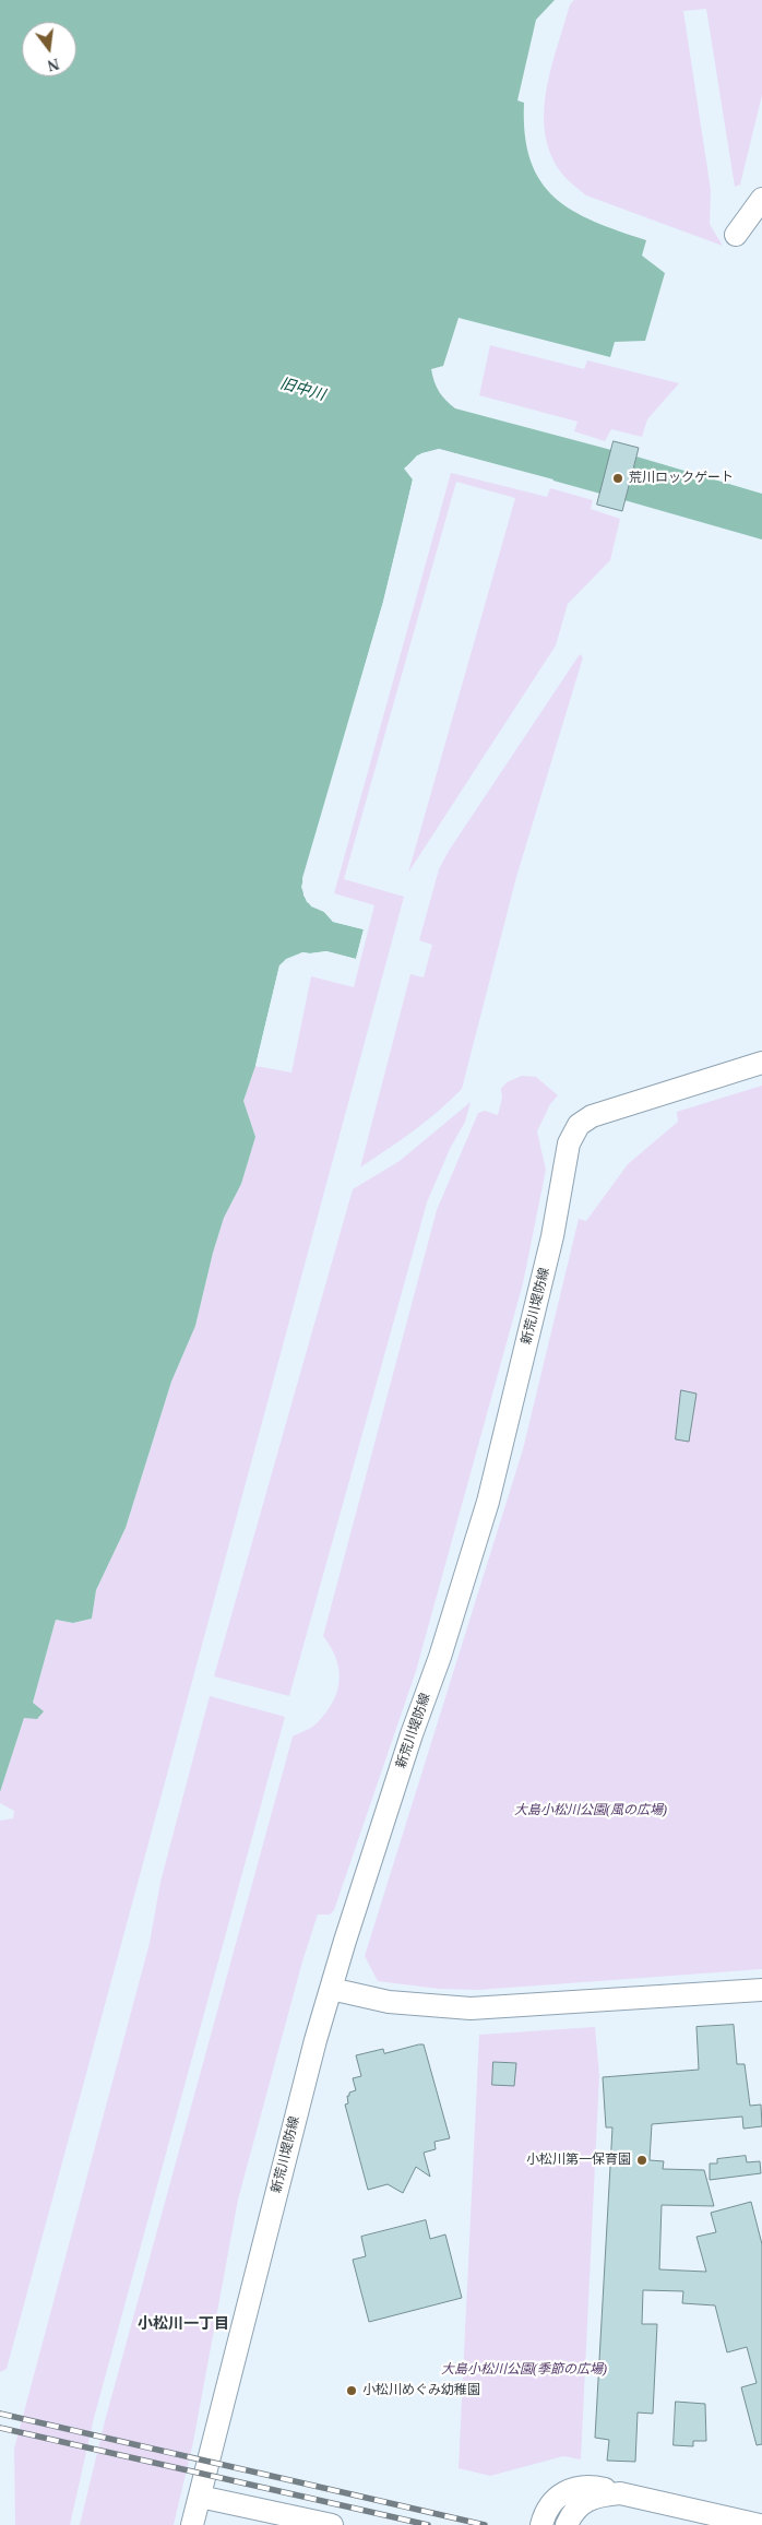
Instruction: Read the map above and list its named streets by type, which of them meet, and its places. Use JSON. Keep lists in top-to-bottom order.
{
  "streets": {
    "street": ["新荒川堤防線"]
  },
  "districts": ["小松川一丁目"],
  "water": ["旧中川"],
  "parks": ["大島小松川公園(風の広場)", "大島小松川公園(季節の広場)"],
  "places": ["荒川ロックゲート", "小松川第一保育園", "小松川めぐみ幼稚園"],
  "north": "bottom"
}
